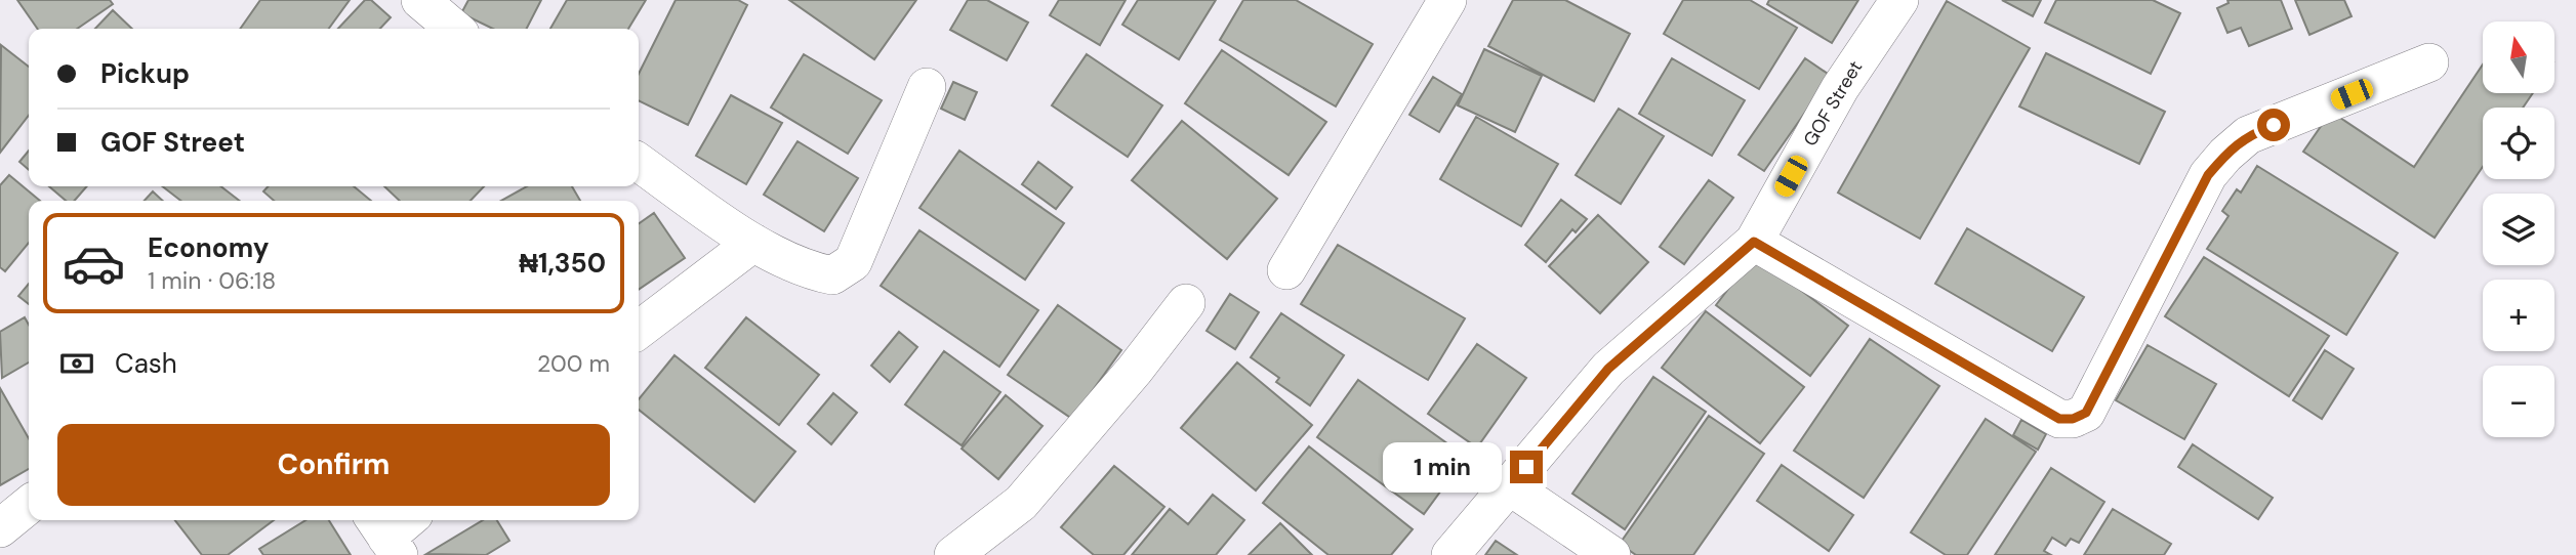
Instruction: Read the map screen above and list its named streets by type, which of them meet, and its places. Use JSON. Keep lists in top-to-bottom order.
{
  "streets": {
    "street": ["GOF Street"]
  },
  "north": "top",
  "page": {
    "map_buttons": ["+", "−"],
    "banner": ["Pickup", "GOF Street"],
    "list": [
      {
        "name": "Economy",
        "note": "1 min · 06:18",
        "value": "₦1,350"
      }
    ],
    "pay": ["Cash", "200 m"],
    "buttons": "Confirm",
    "bubble": "1 min"
  }
}
